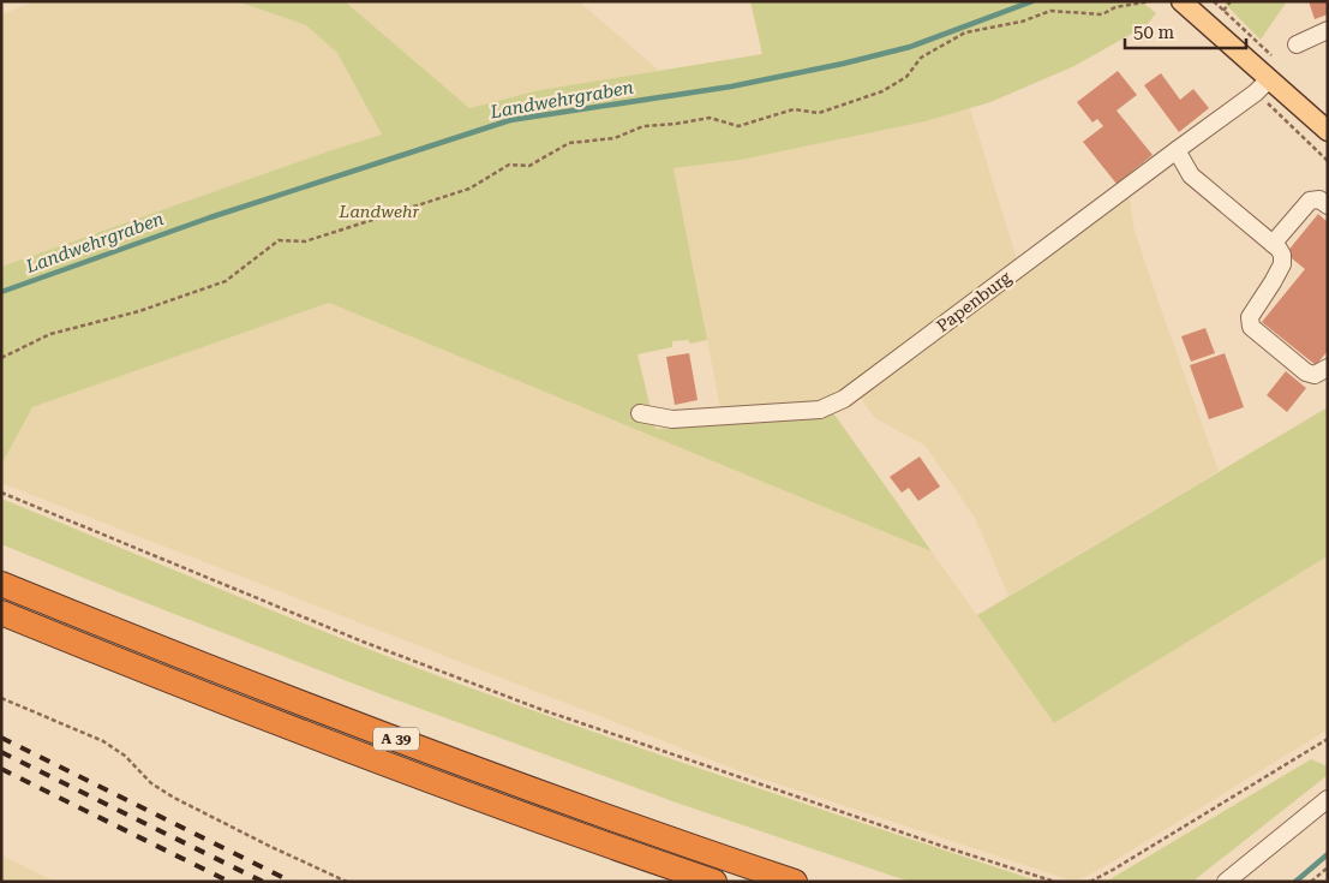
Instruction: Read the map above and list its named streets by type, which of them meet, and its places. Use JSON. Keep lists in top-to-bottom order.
{
  "streets": {
    "highway": ["A 39"],
    "street": ["Papenburg"]
  },
  "water": ["Landwehrgraben"],
  "parks": ["Landwehr"],
  "scale_bar": "50 m"
}
